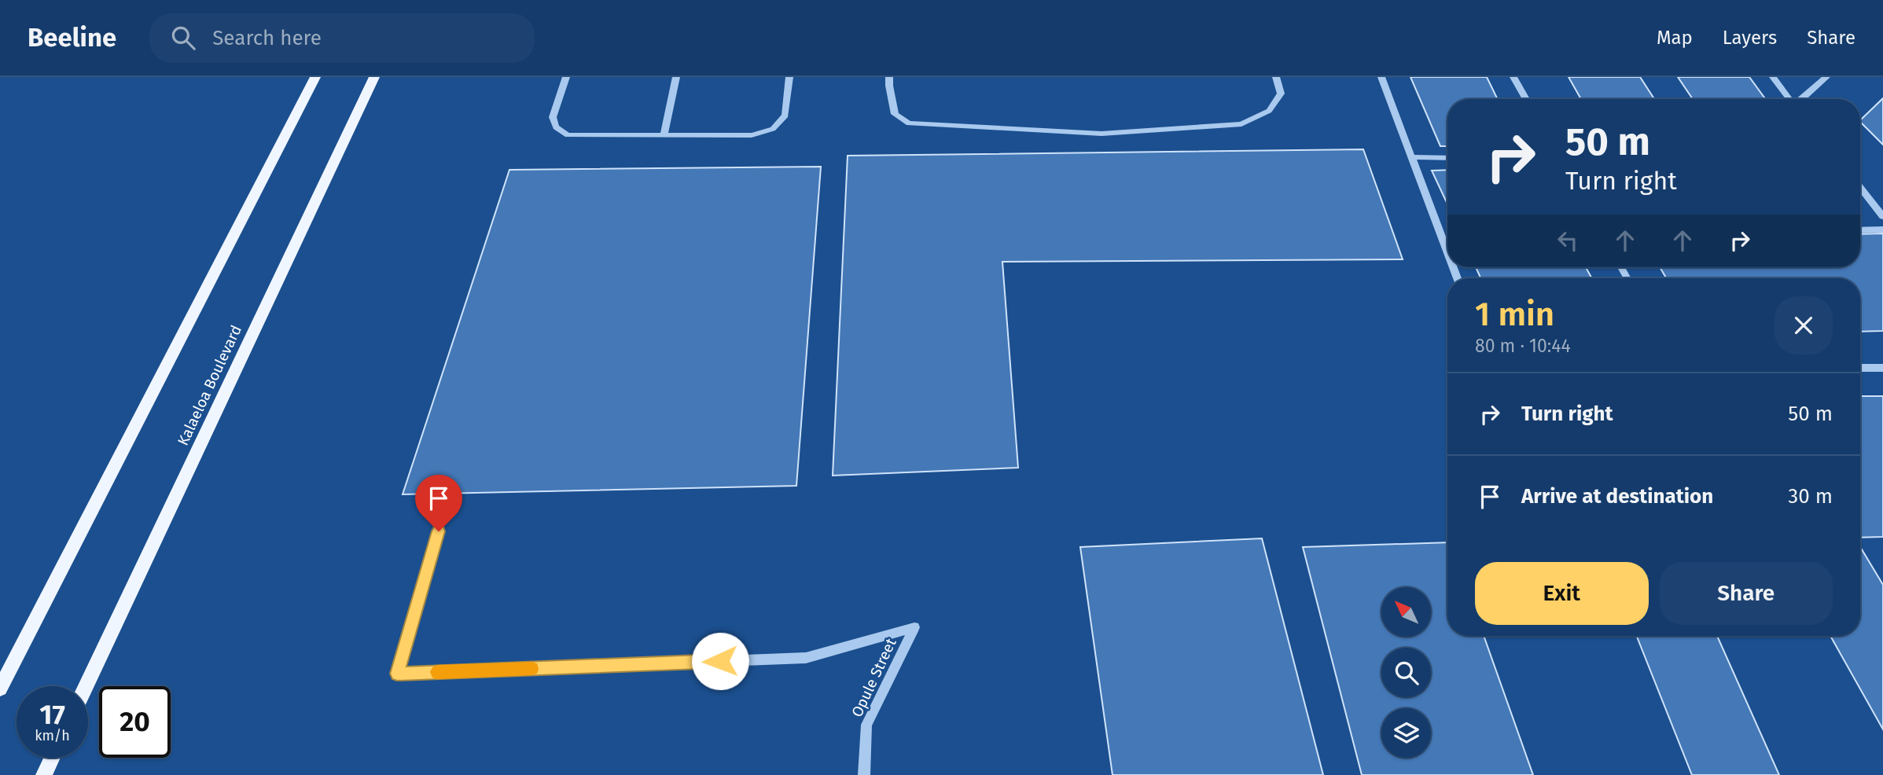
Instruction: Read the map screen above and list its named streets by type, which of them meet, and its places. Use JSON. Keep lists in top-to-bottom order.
{
  "streets": {
    "main road": ["Kalaeloa Boulevard"],
    "street": ["Opule Street"]
  },
  "north": "top left",
  "page": {
    "header": "Beeline",
    "search": "Search here",
    "nav": ["Map", "Layers", "Share"],
    "turn": ["50 m", "Turn right"],
    "heading": ["1 min", "80 m · 10:44"],
    "list": [
      {
        "name": "Turn right",
        "value": "50 m"
      },
      {
        "name": "Arrive at destination",
        "value": "30 m"
      }
    ],
    "buttons": ["Exit", "Share"],
    "speed": "17 km/h",
    "limit": "20"
  }
}
